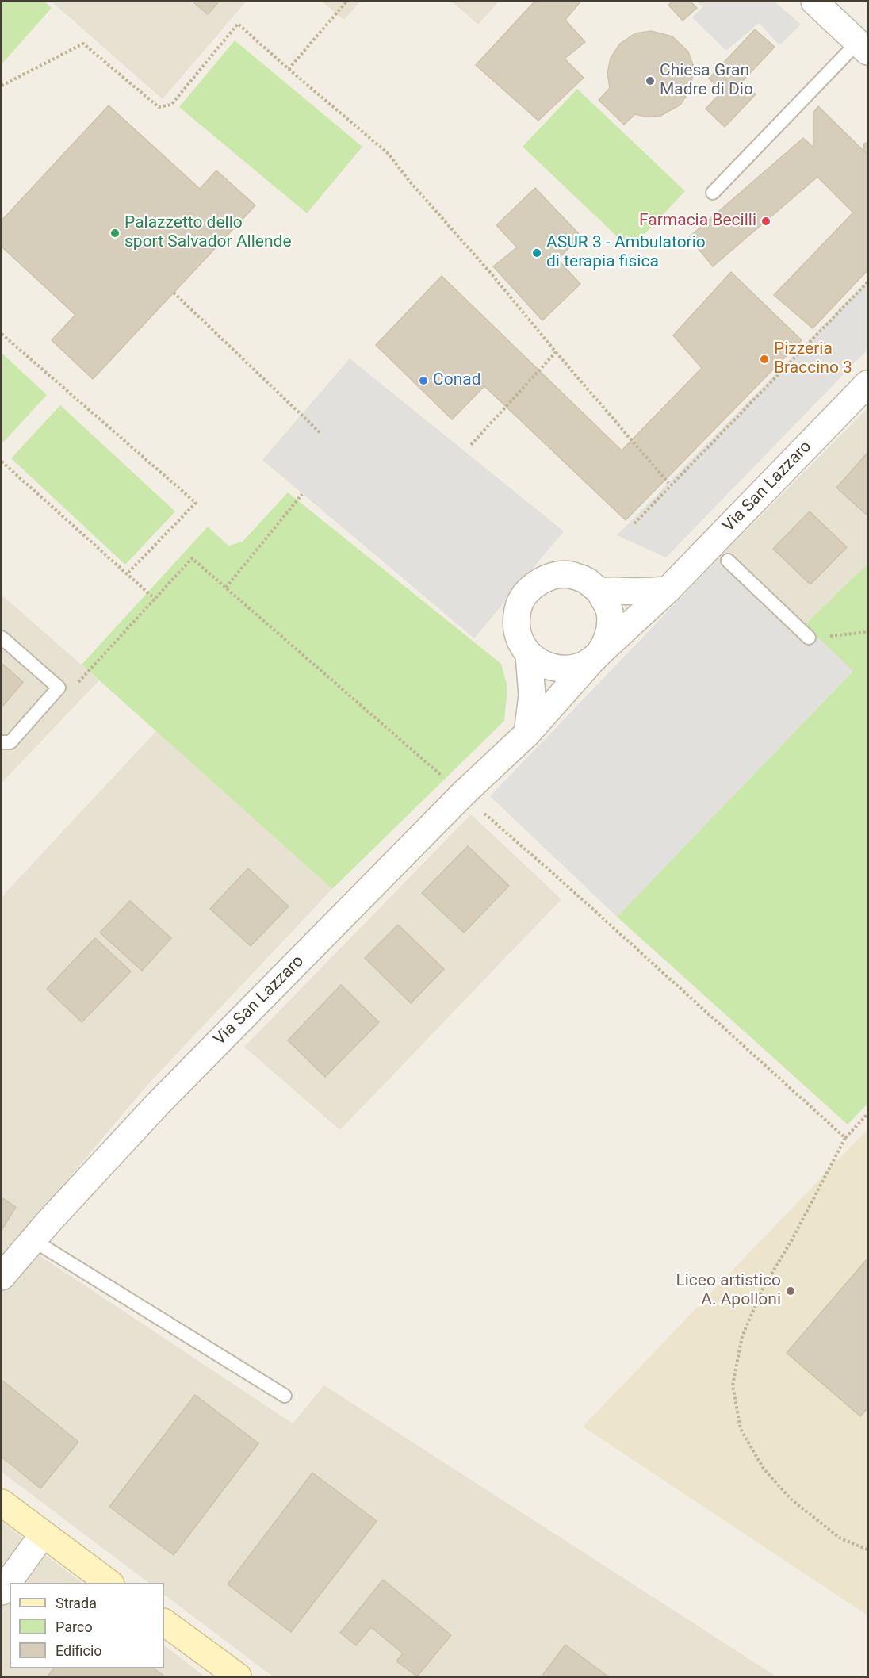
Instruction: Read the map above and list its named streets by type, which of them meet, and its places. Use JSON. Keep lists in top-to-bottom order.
{
  "streets": {
    "street": ["Via San Lazzaro"]
  },
  "places": [
    "Chiesa Gran Madre di Dio",
    "Farmacia Becilli",
    "Palazzetto dello sport Salvador Allende",
    "ASUR 3 - Ambulatorio di terapia fisica",
    "Pizzeria Braccino 3",
    "Conad",
    "Liceo artistico A. Apolloni"
  ],
  "legend": ["Strada", "Parco", "Edificio"]
}
